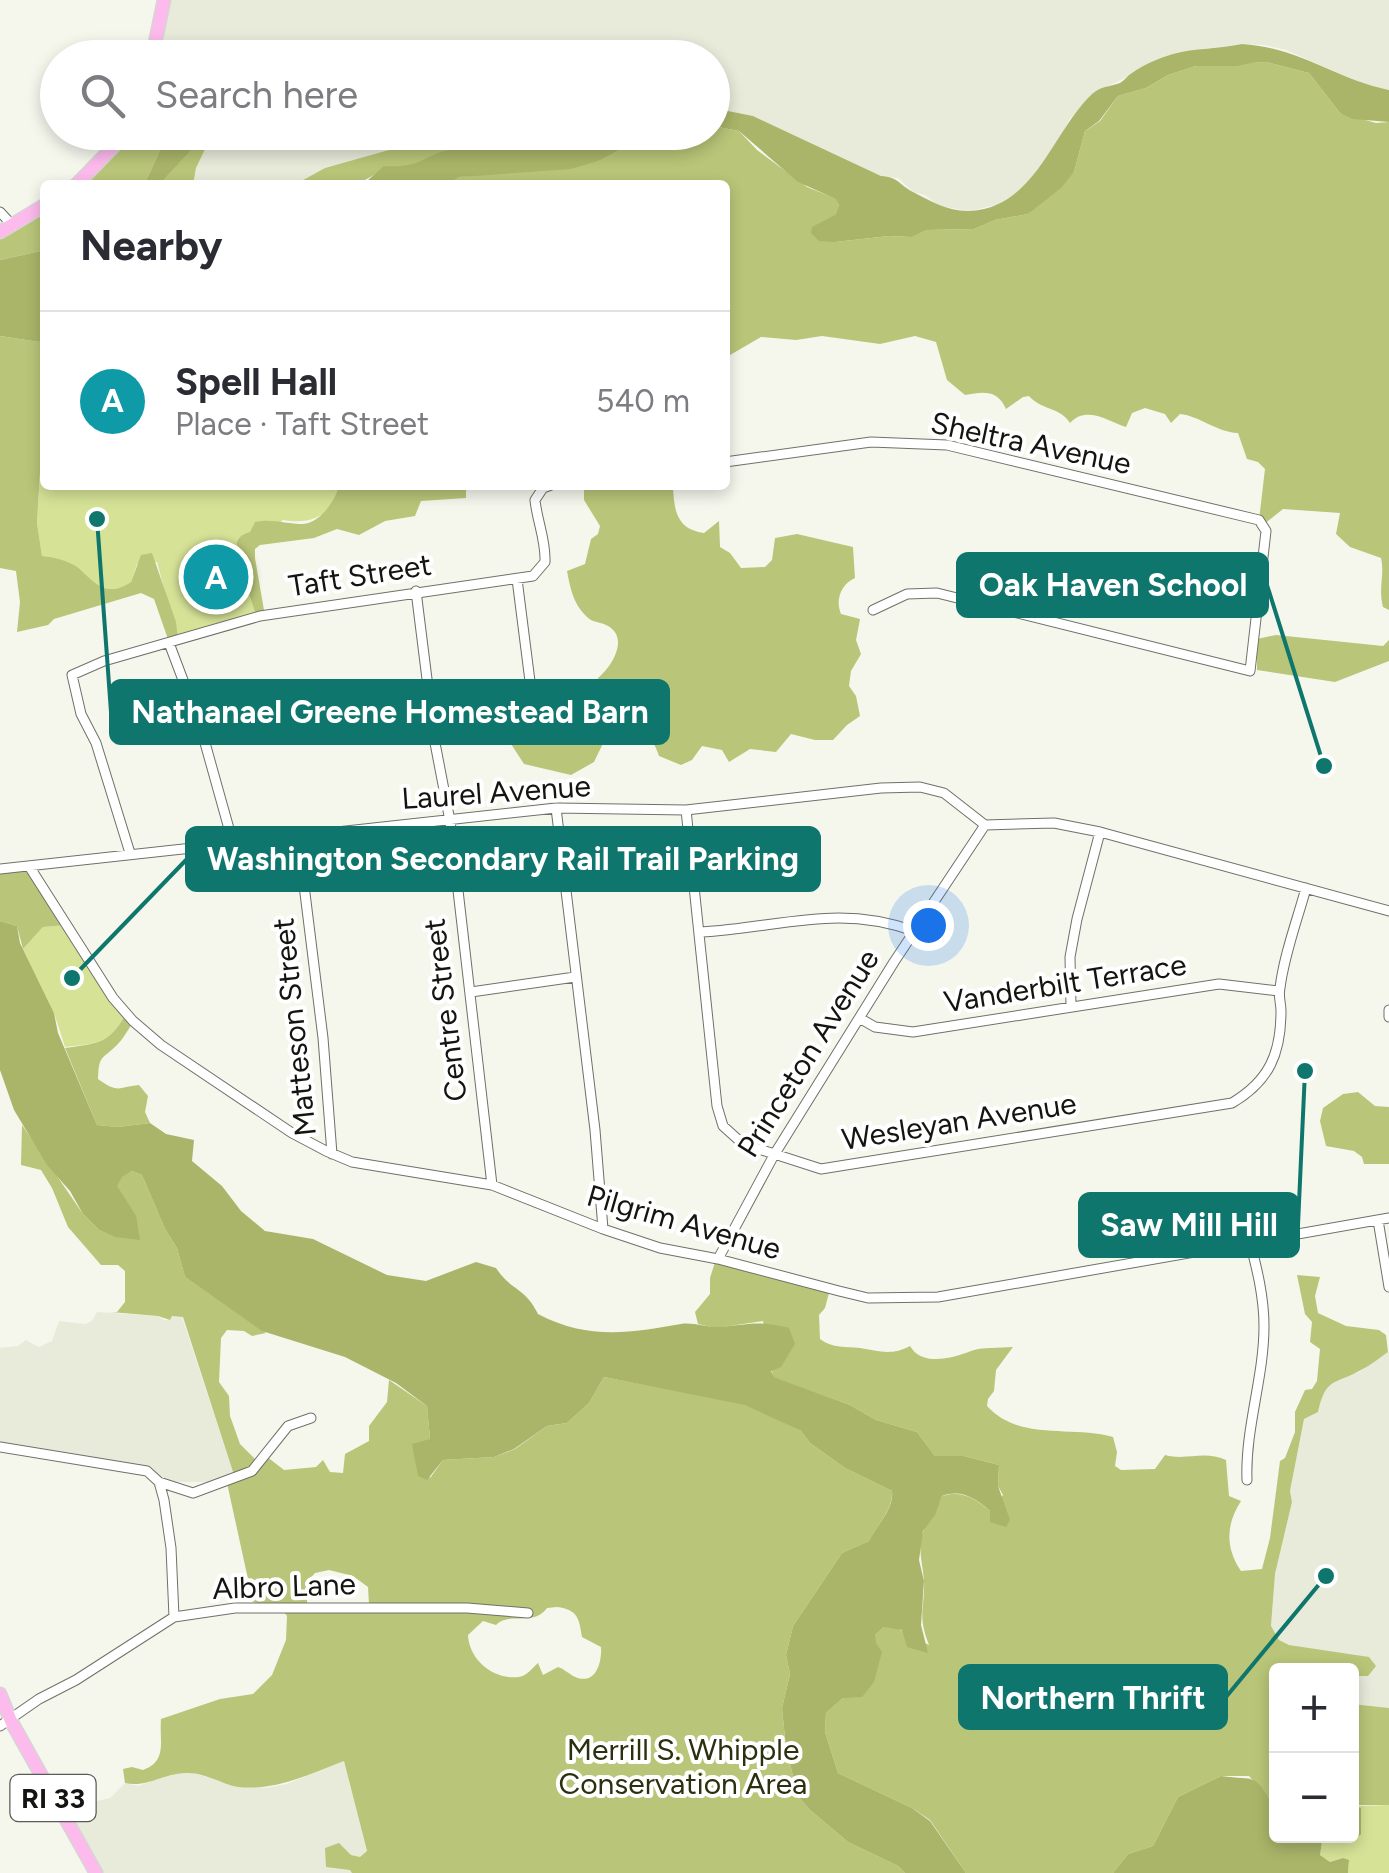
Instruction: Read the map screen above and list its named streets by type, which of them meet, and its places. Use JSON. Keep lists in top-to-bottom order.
{
  "streets": {
    "main road": ["RI 33"],
    "street": [
      "Sheltra Avenue",
      "Taft Street",
      "Laurel Avenue",
      "Vanderbilt Terrace",
      "Centre Street",
      "Matteson Street",
      "Princeton Avenue",
      "Wesleyan Avenue",
      "Pilgrim Avenue",
      "Albro Lane"
    ]
  },
  "crossings": [
    ["Taft Street", "Laurel Avenue"],
    ["Taft Street", "Centre Street"],
    ["Laurel Avenue", "Centre Street"],
    ["Laurel Avenue", "Matteson Street"],
    ["Laurel Avenue", "Princeton Avenue"],
    ["Laurel Avenue", "Wesleyan Avenue"],
    ["Laurel Avenue", "Pilgrim Avenue"],
    ["Vanderbilt Terrace", "Princeton Avenue"],
    ["Vanderbilt Terrace", "Wesleyan Avenue"],
    ["Centre Street", "Pilgrim Avenue"],
    ["Matteson Street", "Pilgrim Avenue"],
    ["Princeton Avenue", "Wesleyan Avenue"],
    ["Princeton Avenue", "Pilgrim Avenue"],
    ["Albro Lane", "RI 33"]
  ],
  "parks": ["Merrill S. Whipple Conservation Area"],
  "places": [
    "Nathanael Greene Homestead Barn",
    "Oak Haven School",
    "Washington Secondary Rail Trail Parking",
    "Saw Mill Hill",
    "Northern Thrift"
  ],
  "page": {
    "search": "Search here",
    "heading": "Nearby",
    "list": [
      {
        "mark": "A",
        "name": "Spell Hall",
        "note": "Place · Taft Street",
        "value": "540 m"
      }
    ],
    "pins": "A",
    "map_buttons": ["+", "−"]
  }
}
